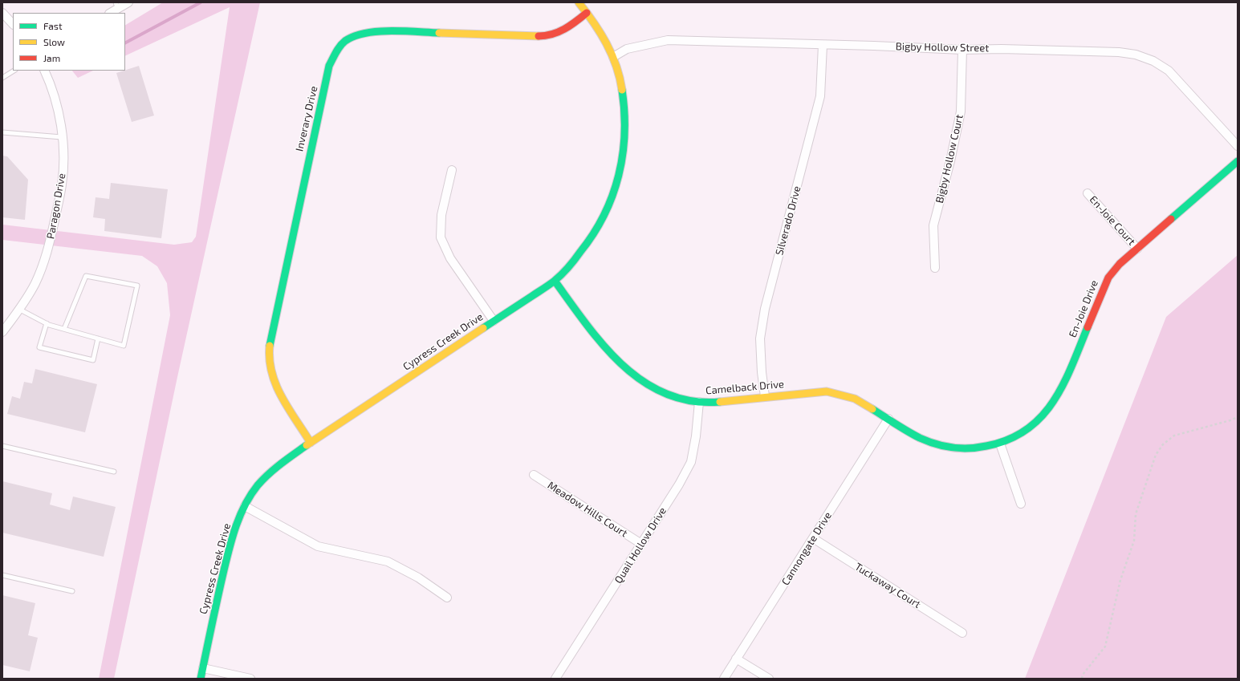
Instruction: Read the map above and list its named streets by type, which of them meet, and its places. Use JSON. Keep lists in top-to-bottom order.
{
  "streets": {
    "street": [
      "Bigby Hollow Street",
      "Inverary Drive",
      "Bigby Hollow Court",
      "Paragon Drive",
      "Silverado Drive",
      "En-Joie Court",
      "En-Joie Drive",
      "Cypress Creek Drive",
      "Camelback Drive",
      "Meadow Hills Court",
      "Quail Hollow Drive",
      "Cannongate Drive",
      "Tuckaway Court"
    ]
  },
  "crossings": [
    ["Bigby Hollow Street", "Bigby Hollow Court"],
    ["Bigby Hollow Street", "Silverado Drive"],
    ["Bigby Hollow Street", "Cypress Creek Drive"],
    ["Inverary Drive", "Cypress Creek Drive"],
    ["Silverado Drive", "Camelback Drive"],
    ["En-Joie Court", "En-Joie Drive"],
    ["En-Joie Drive", "Camelback Drive"],
    ["Cypress Creek Drive", "Camelback Drive"],
    ["Camelback Drive", "Quail Hollow Drive"],
    ["Camelback Drive", "Cannongate Drive"],
    ["Meadow Hills Court", "Quail Hollow Drive"],
    ["Cannongate Drive", "Tuckaway Court"]
  ],
  "legend": ["Fast", "Slow", "Jam"]
}
